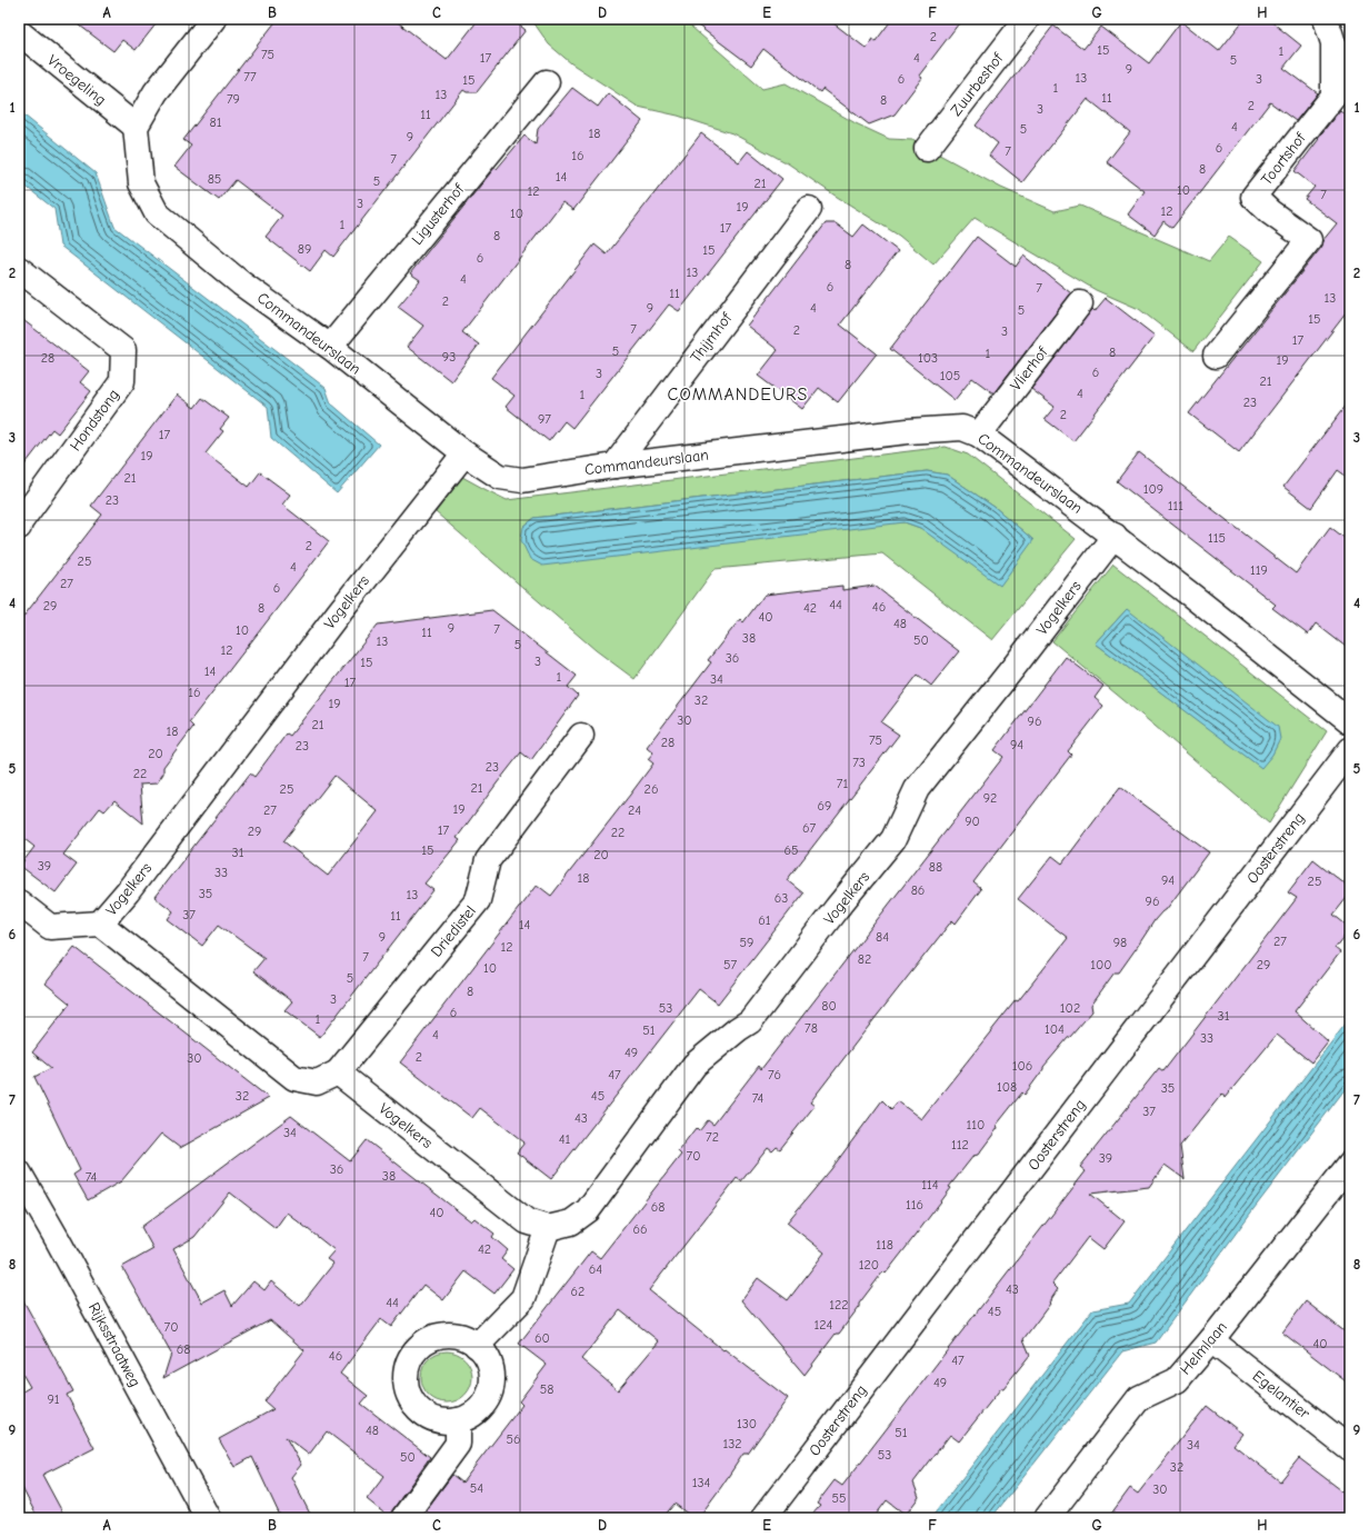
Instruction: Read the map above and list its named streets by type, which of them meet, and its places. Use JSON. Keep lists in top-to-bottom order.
{
  "streets": {
    "street": [
      "Vroegeling",
      "Zuurbeshof",
      "Toortshof",
      "Ligusterhof",
      "Commandeurslaan",
      "Thijmhof",
      "Vlierhof",
      "Hondstong",
      "Vogelkers",
      "Oosterstreng",
      "Driedistel",
      "Rijksstraatweg",
      "Helmlaan",
      "Egelantier"
    ]
  },
  "crossings": [
    ["Vroegeling", "Commandeurslaan"],
    ["Ligusterhof", "Commandeurslaan"],
    ["Commandeurslaan", "Thijmhof"],
    ["Commandeurslaan", "Vlierhof"],
    ["Commandeurslaan", "Vogelkers"],
    ["Vogelkers", "Driedistel"],
    ["Helmlaan", "Egelantier"]
  ],
  "districts": ["COMMANDEURS"],
  "house_numbers": [
    "2",
    "15",
    "1",
    "75",
    "17",
    "4",
    "5",
    "9",
    "77",
    "13",
    "6",
    "3",
    "15",
    "1",
    "13",
    "11",
    "79",
    "8",
    "2",
    "3",
    "11",
    "81",
    "4",
    "5",
    "18",
    "9",
    "6",
    "7",
    "16",
    "7",
    "8",
    "14",
    "85",
    "5",
    "21",
    "10",
    "12",
    "7",
    "3",
    "19",
    "12",
    "10",
    "1",
    "17",
    "8",
    "89",
    "15",
    "6",
    "8",
    "13",
    "4",
    "6",
    "7",
    "11",
    "13",
    "2",
    "9",
    "4",
    "5",
    "15",
    "7",
    "2",
    "3",
    "17",
    "5",
    "8",
    "1",
    "93",
    "28",
    "103",
    "19",
    "6",
    "3",
    "105",
    "21",
    "4",
    "1",
    "23",
    "2",
    "97",
    "17",
    "19",
    "21",
    "109",
    "23",
    "111",
    "115",
    "2",
    "25",
    "4",
    "119",
    "27",
    "6",
    "44",
    "29",
    "46",
    "8",
    "42",
    "40",
    "48",
    "9",
    "7",
    "10",
    "11",
    "38",
    "50",
    "13",
    "5",
    "12",
    "36",
    "3",
    "15",
    "14",
    "1",
    "34",
    "17",
    "16",
    "32",
    "19",
    "30",
    "96",
    "21",
    "18",
    "75",
    "28",
    "94",
    "23",
    "20",
    "73",
    "23",
    "22",
    "71",
    "21",
    "25",
    "26",
    "92",
    "69",
    "19",
    "27",
    "24",
    "90",
    "67",
    "17",
    "29",
    "22",
    "15",
    "65",
    "31",
    "20",
    "39",
    "88",
    "33",
    "18",
    "94",
    "25",
    "86",
    "35",
    "13",
    "63",
    "96",
    "37",
    "11",
    "61",
    "14",
    "9",
    "84",
    "27",
    "59",
    "98",
    "12",
    "7",
    "82",
    "57",
    "100",
    "29",
    "10",
    "5",
    "8",
    "3",
    "80",
    "53",
    "102",
    "6",
    "31",
    "1",
    "78",
    "104",
    "51",
    "4",
    "33",
    "49",
    "2",
    "30",
    "106",
    "47",
    "76",
    "108",
    "35",
    "32",
    "45",
    "74",
    "37",
    "43",
    "110",
    "34",
    "72",
    "41",
    "112",
    "70",
    "39",
    "36",
    "38",
    "74",
    "114",
    "116",
    "68",
    "40",
    "66",
    "118",
    "42",
    "120",
    "64",
    "43",
    "62",
    "44",
    "122",
    "45",
    "124",
    "70",
    "60",
    "40",
    "68",
    "46",
    "47",
    "49",
    "58",
    "91",
    "130",
    "48",
    "51",
    "56",
    "132",
    "34",
    "53",
    "50",
    "32",
    "134",
    "54",
    "30",
    "55"
  ],
  "grid": {
    "columns": [
      "A",
      "B",
      "C",
      "D",
      "E",
      "F",
      "G",
      "H"
    ],
    "rows": [
      "1",
      "2",
      "3",
      "4",
      "5",
      "6",
      "7",
      "8",
      "9"
    ]
  }
}
